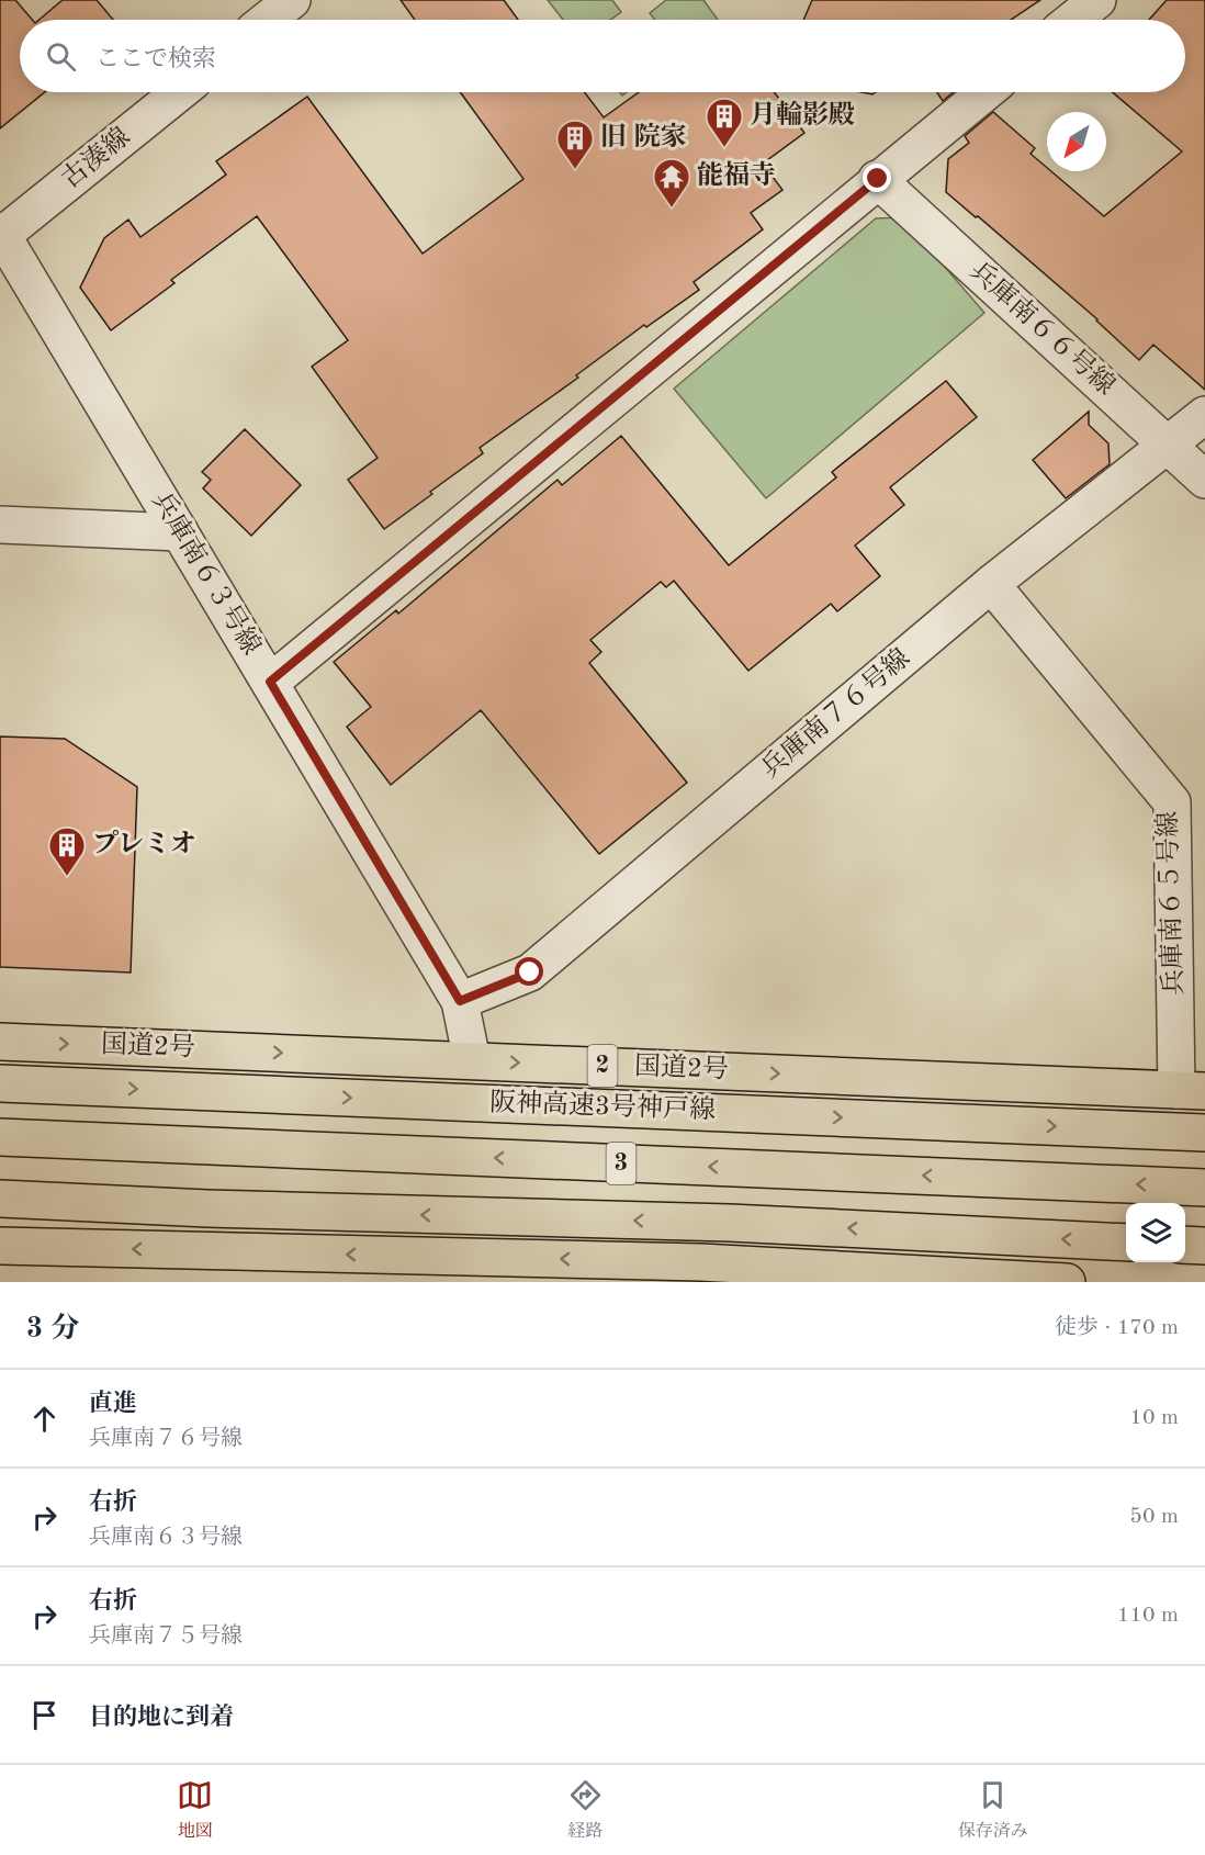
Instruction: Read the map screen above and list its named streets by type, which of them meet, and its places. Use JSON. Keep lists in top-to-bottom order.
{
  "streets": {
    "highway": [
      "国道2号",
      "2",
      "阪神高速3号神戸線",
      "3"
    ],
    "street": [
      "古湊線",
      "兵庫南６６号線",
      "兵庫南６３号線",
      "兵庫南７６号線",
      "兵庫南６５号線"
    ]
  },
  "crossings": [
    ["古湊線", "兵庫南６３号線"],
    ["兵庫南６６号線", "兵庫南７６号線"],
    ["兵庫南６３号線", "兵庫南７６号線"],
    ["兵庫南６３号線", "国道2号"],
    ["兵庫南７６号線", "兵庫南６５号線"],
    ["兵庫南６５号線", "国道2号"]
  ],
  "places": {
    "building": ["月輪影殿", "旧 院家", "プレミオ"],
    "temple": ["能福寺"]
  },
  "north": "bottom left",
  "page": {
    "search": "ここで検索",
    "heading": ["3 分", "徒歩 · 170 m"],
    "list": [
      ["直進", "兵庫南７６号線", "10 m"],
      ["右折", "兵庫南６３号線", "50 m"],
      ["右折", "兵庫南７５号線", "110 m"],
      "目的地に到着"
    ],
    "nav": ["地図", "経路", "保存済み"]
  }
}
